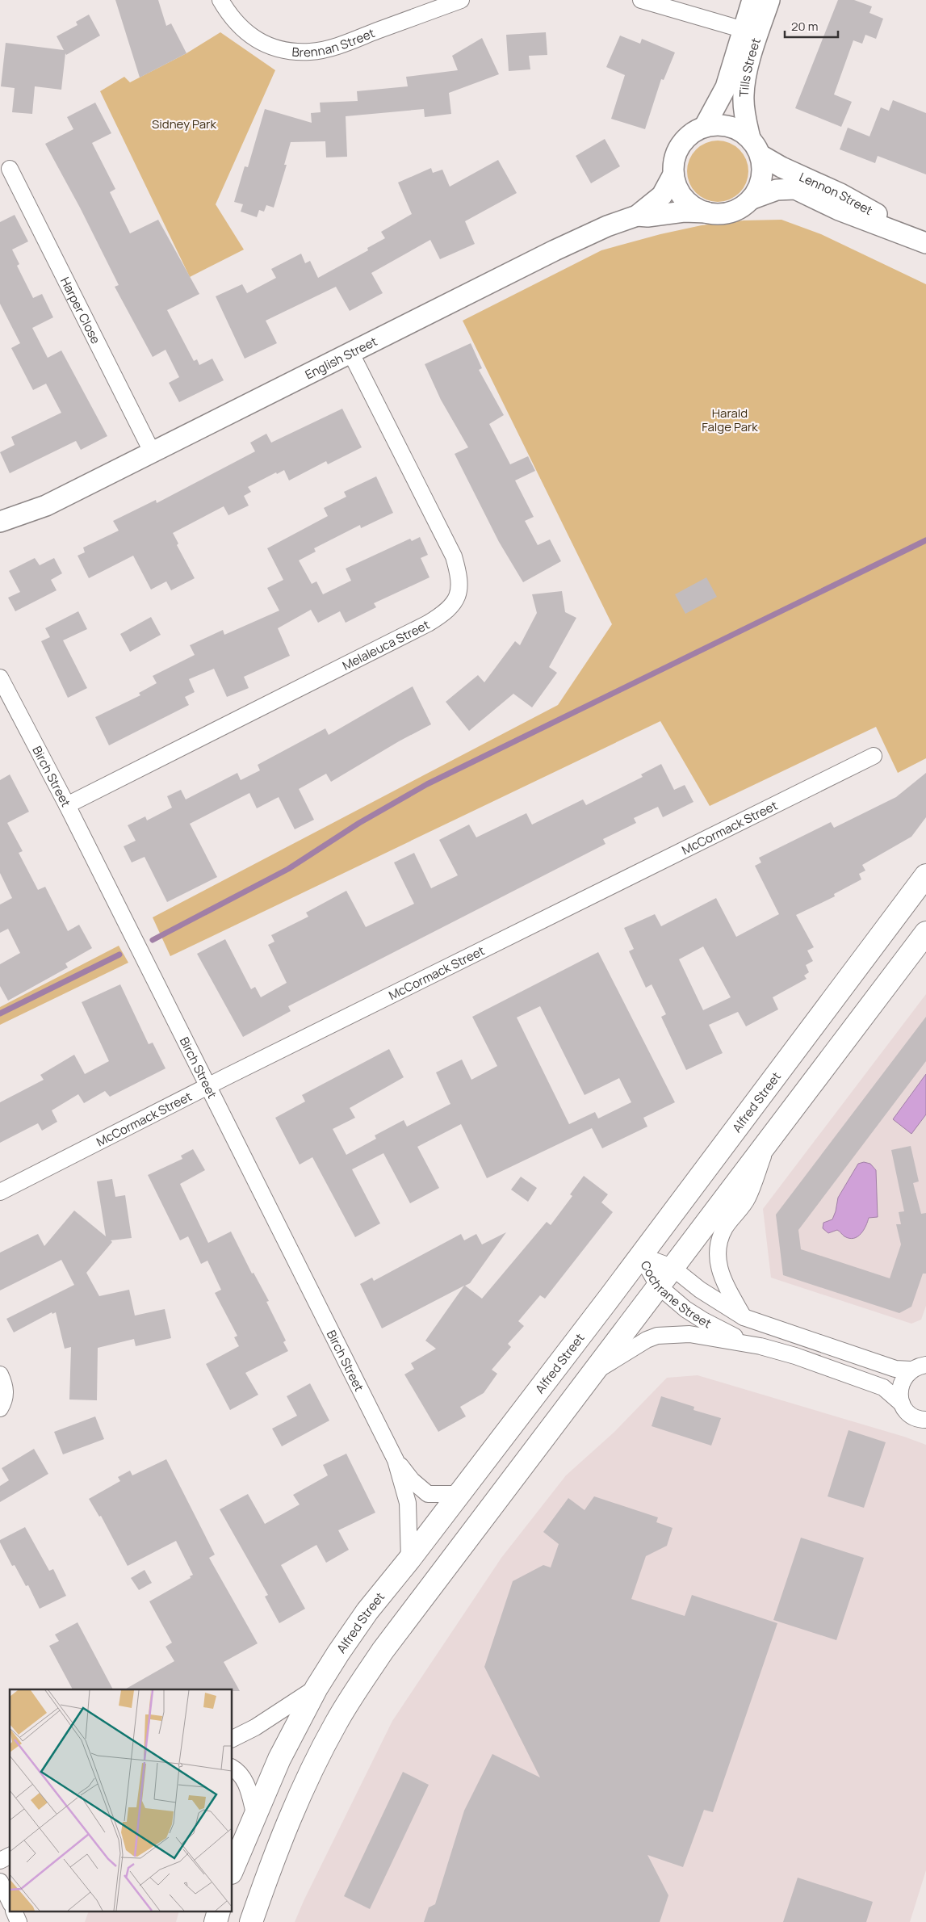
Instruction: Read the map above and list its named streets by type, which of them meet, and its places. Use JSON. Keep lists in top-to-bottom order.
{
  "streets": {
    "main road": ["Alfred Street"],
    "street": [
      "Brennan Street",
      "Tills Street",
      "Lennon Street",
      "Harper Close",
      "English Street",
      "Melaleuca Street",
      "Birch Street",
      "McCormack Street",
      "Cochrane Street"
    ]
  },
  "crossings": [
    ["Tills Street", "Lennon Street"],
    ["Tills Street", "English Street"],
    ["Lennon Street", "English Street"],
    ["Harper Close", "English Street"],
    ["English Street", "Melaleuca Street"],
    ["Melaleuca Street", "Birch Street"],
    ["Birch Street", "McCormack Street"],
    ["Birch Street", "Alfred Street"],
    ["Alfred Street", "Cochrane Street"]
  ],
  "parks": ["Sidney Park", "Harald Falge Park"],
  "scale_bar": "20 m"
}
